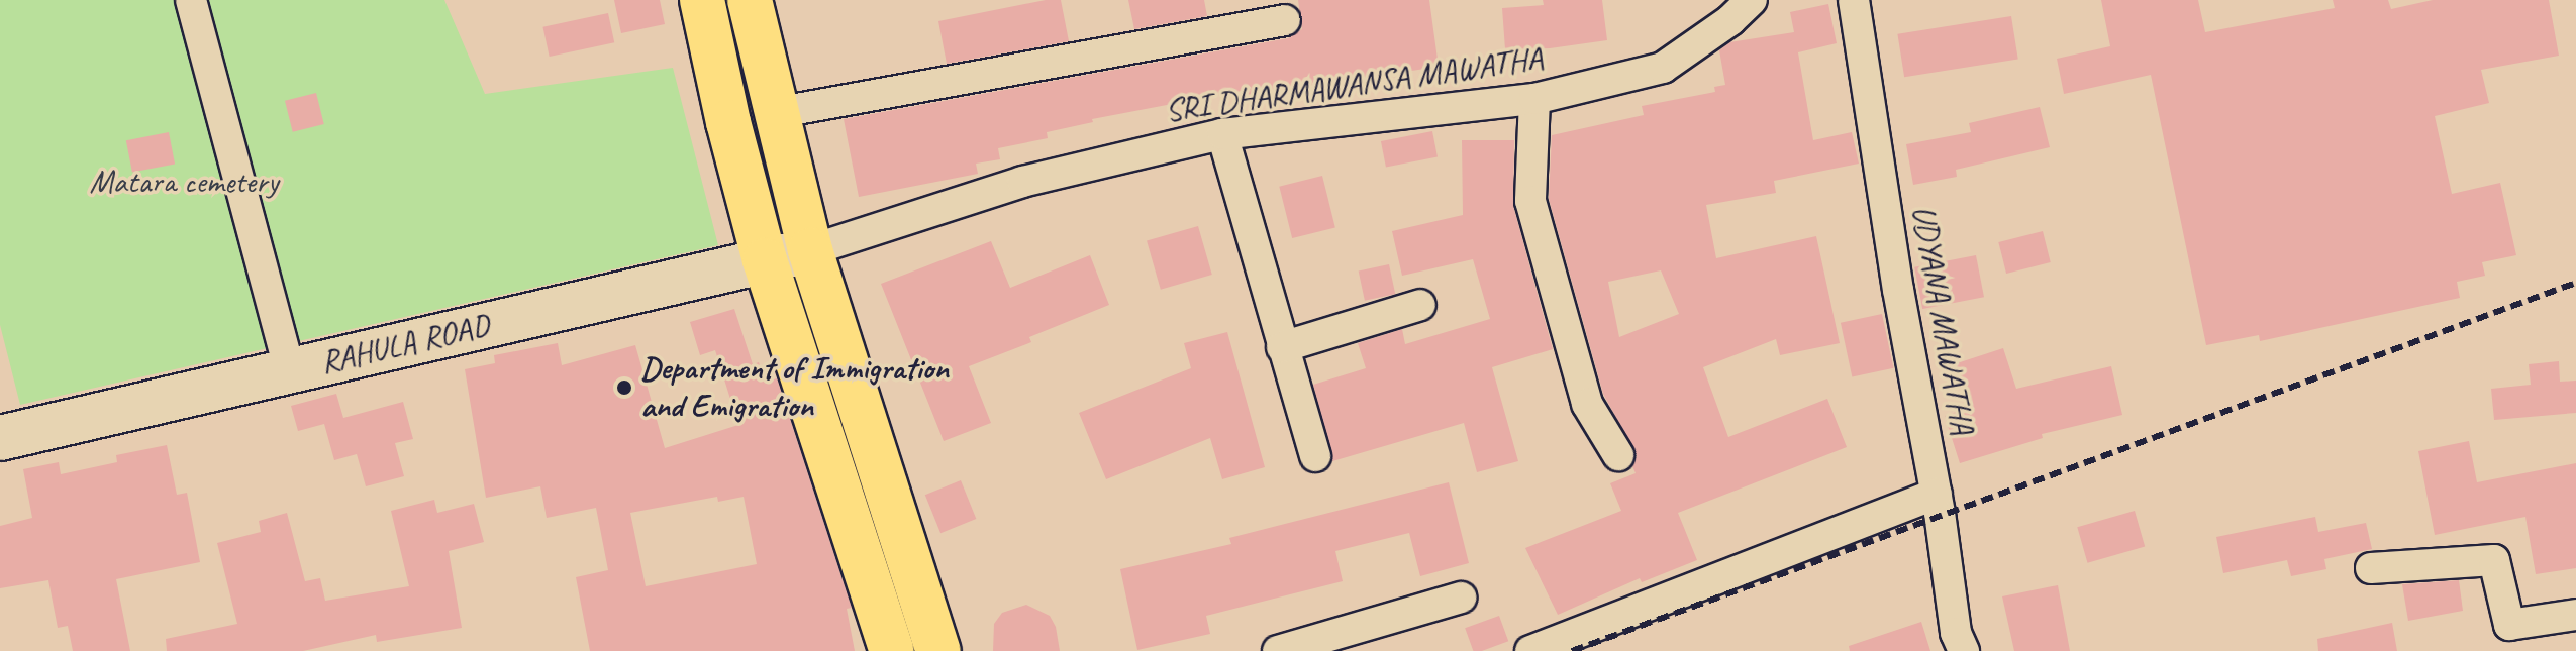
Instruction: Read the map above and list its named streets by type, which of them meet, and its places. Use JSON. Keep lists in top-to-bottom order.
{
  "streets": {
    "main road": ["RAHULA ROAD"],
    "street": ["SRI DHARMAWANSA MAWATHA", "UDYANA MAWATHA"]
  },
  "crossings": [
    ["SRI DHARMAWANSA MAWATHA", "RAHULA ROAD"]
  ],
  "parks": ["Matara cemetery"],
  "places": ["Department of Immigration and Emigration"]
}
